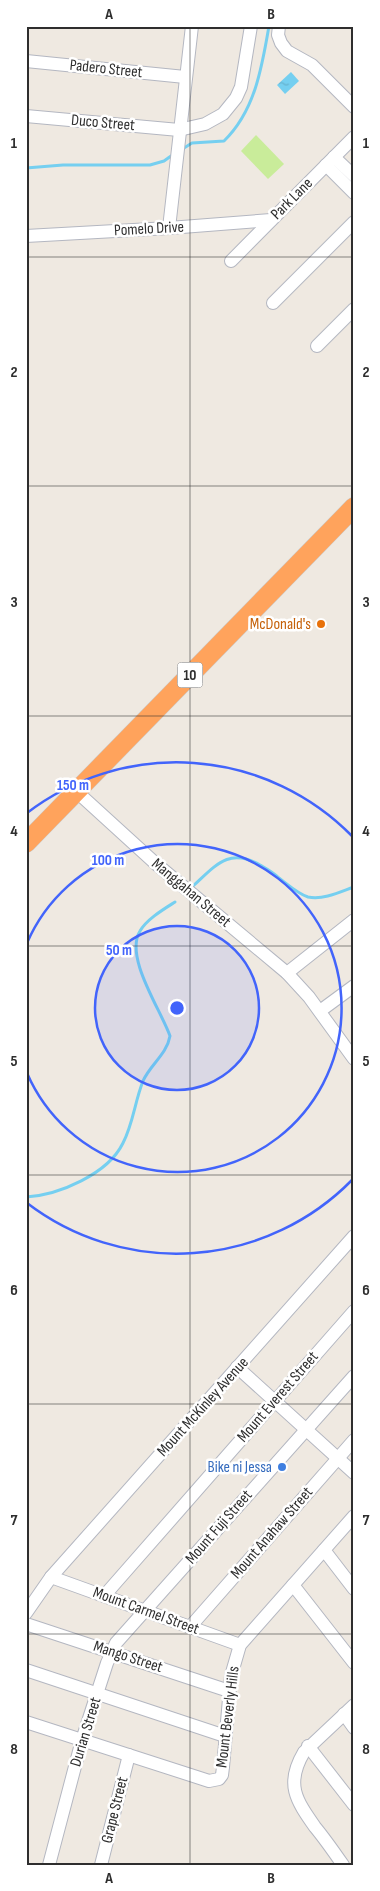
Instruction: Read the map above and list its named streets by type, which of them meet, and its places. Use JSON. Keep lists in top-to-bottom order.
{
  "streets": {
    "highway": ["10"],
    "street": [
      "Padero Street",
      "Duco Street",
      "Park Lane",
      "Pomelo Drive",
      "Manggahan Street",
      "Mount Everest Street",
      "Mount McKinley Avenue",
      "Mount Fuji Street",
      "Mount Anahaw Street",
      "Mount Carmel Street",
      "Mango Street",
      "Mount Beverly Hills",
      "Durian Street",
      "Grape Street"
    ]
  },
  "crossings": [
    ["Park Lane", "Pomelo Drive"],
    ["10", "Manggahan Street"],
    ["Mount Everest Street", "Mount Carmel Street"],
    ["Mount McKinley Avenue", "Mount Carmel Street"],
    ["Mount Fuji Street", "Mount Carmel Street"],
    ["Mount Fuji Street", "Durian Street"],
    ["Mount Anahaw Street", "Mount Carmel Street"],
    ["Mount Carmel Street", "Mount Beverly Hills"],
    ["Mount Carmel Street", "Durian Street"],
    ["Mango Street", "Mount Beverly Hills"],
    ["Mango Street", "Durian Street"],
    ["Mount Beverly Hills", "Grape Street"]
  ],
  "places": ["McDonald's", "Bike ni Jessa"],
  "grid": {
    "columns": ["A", "B"],
    "rows": [
      "1",
      "2",
      "3",
      "4",
      "5",
      "6",
      "7",
      "8"
    ]
  },
  "rings": ["150 m", "100 m", "50 m"]
}
